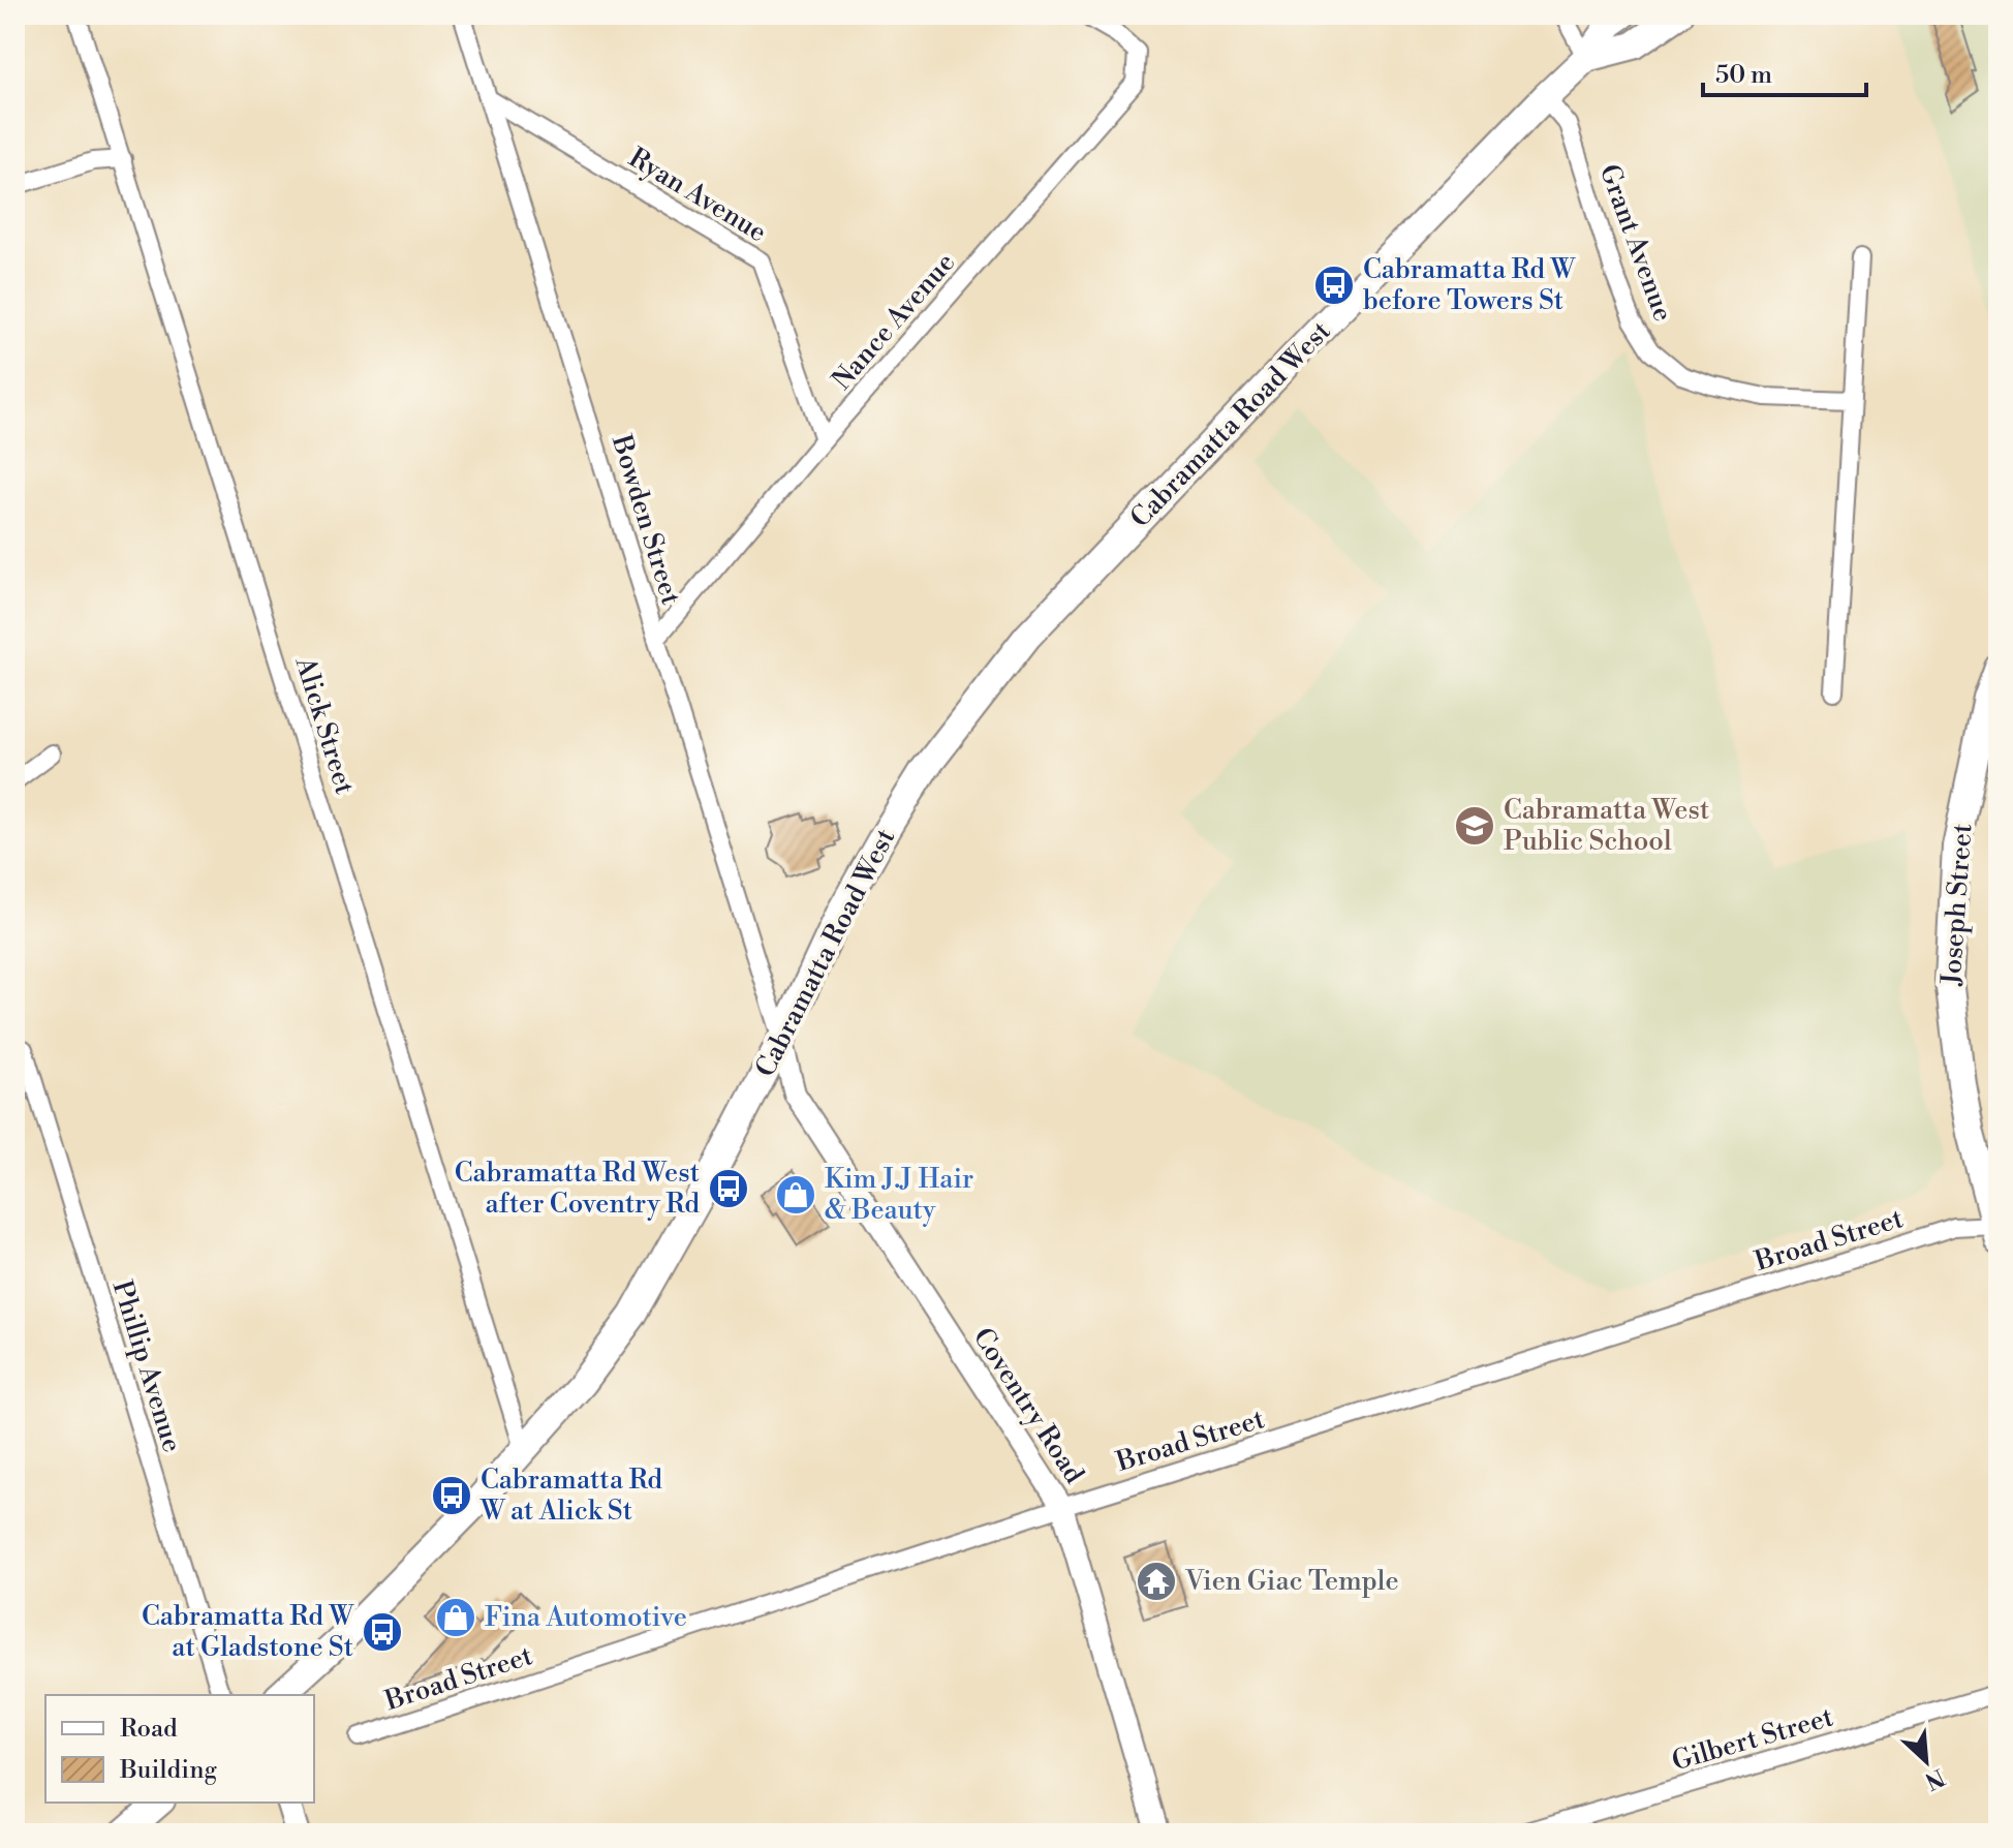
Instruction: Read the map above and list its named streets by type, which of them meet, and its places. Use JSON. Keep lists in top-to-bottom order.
{
  "streets": {
    "main road": ["Cabramatta Road West", "Joseph Street"],
    "street": [
      "Ryan Avenue",
      "Grant Avenue",
      "Nance Avenue",
      "Bowden Street",
      "Alick Street",
      "Broad Street",
      "Phillip Avenue",
      "Coventry Road",
      "Gilbert Street"
    ]
  },
  "crossings": [
    ["Ryan Avenue", "Nance Avenue"],
    ["Ryan Avenue", "Bowden Street"],
    ["Grant Avenue", "Cabramatta Road West"],
    ["Nance Avenue", "Bowden Street"],
    ["Cabramatta Road West", "Bowden Street"],
    ["Cabramatta Road West", "Alick Street"],
    ["Cabramatta Road West", "Coventry Road"],
    ["Bowden Street", "Coventry Road"],
    ["Joseph Street", "Broad Street"],
    ["Broad Street", "Coventry Road"]
  ],
  "places": {
    "bus stop": [
      "Cabramatta Rd W before Towers St",
      "Cabramatta Rd West after Coventry Rd",
      "Cabramatta Rd W at Alick St",
      "Cabramatta Rd W at Gladstone St"
    ],
    "school or university": ["Cabramatta West Public School"],
    "shop": ["Kim J.J Hair & Beauty", "Fina Automotive"],
    "temple": ["Vien Giac Temple"]
  },
  "legend": ["Road", "Building"],
  "scale_bar": "50 m",
  "north": "bottom right"
}
